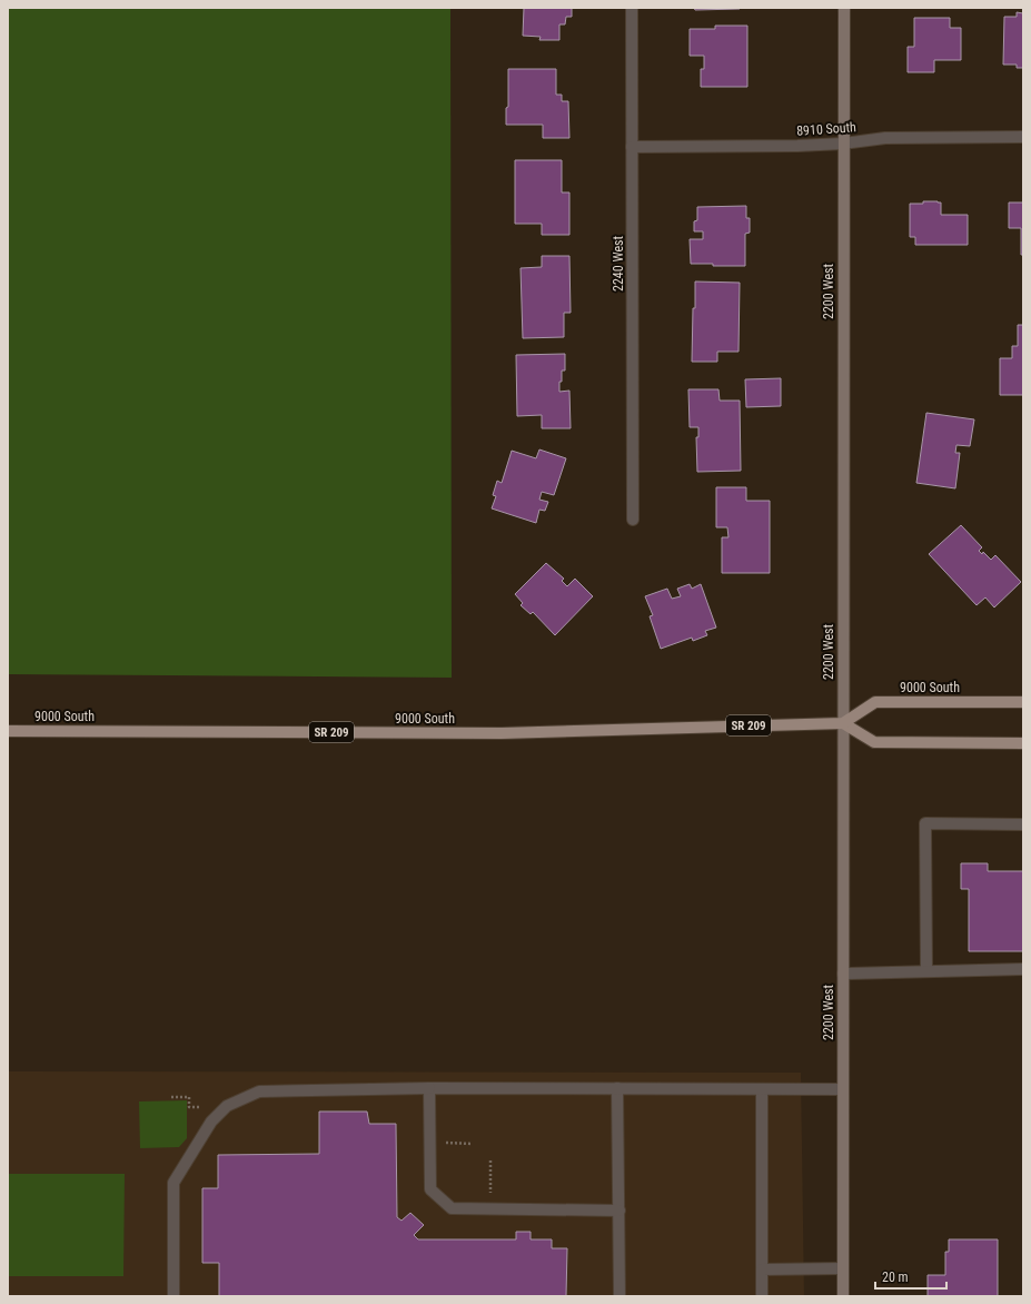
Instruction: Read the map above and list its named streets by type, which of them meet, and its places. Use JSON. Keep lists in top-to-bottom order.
{
  "streets": {
    "main road": ["9000 South", "SR 209"],
    "street": ["8910 South", "2240 West", "2200 West"]
  },
  "crossings": [
    ["8910 South", "2240 West"],
    ["8910 South", "2200 West"],
    ["2200 West", "9000 South"]
  ],
  "scale_bar": "20 m"
}
